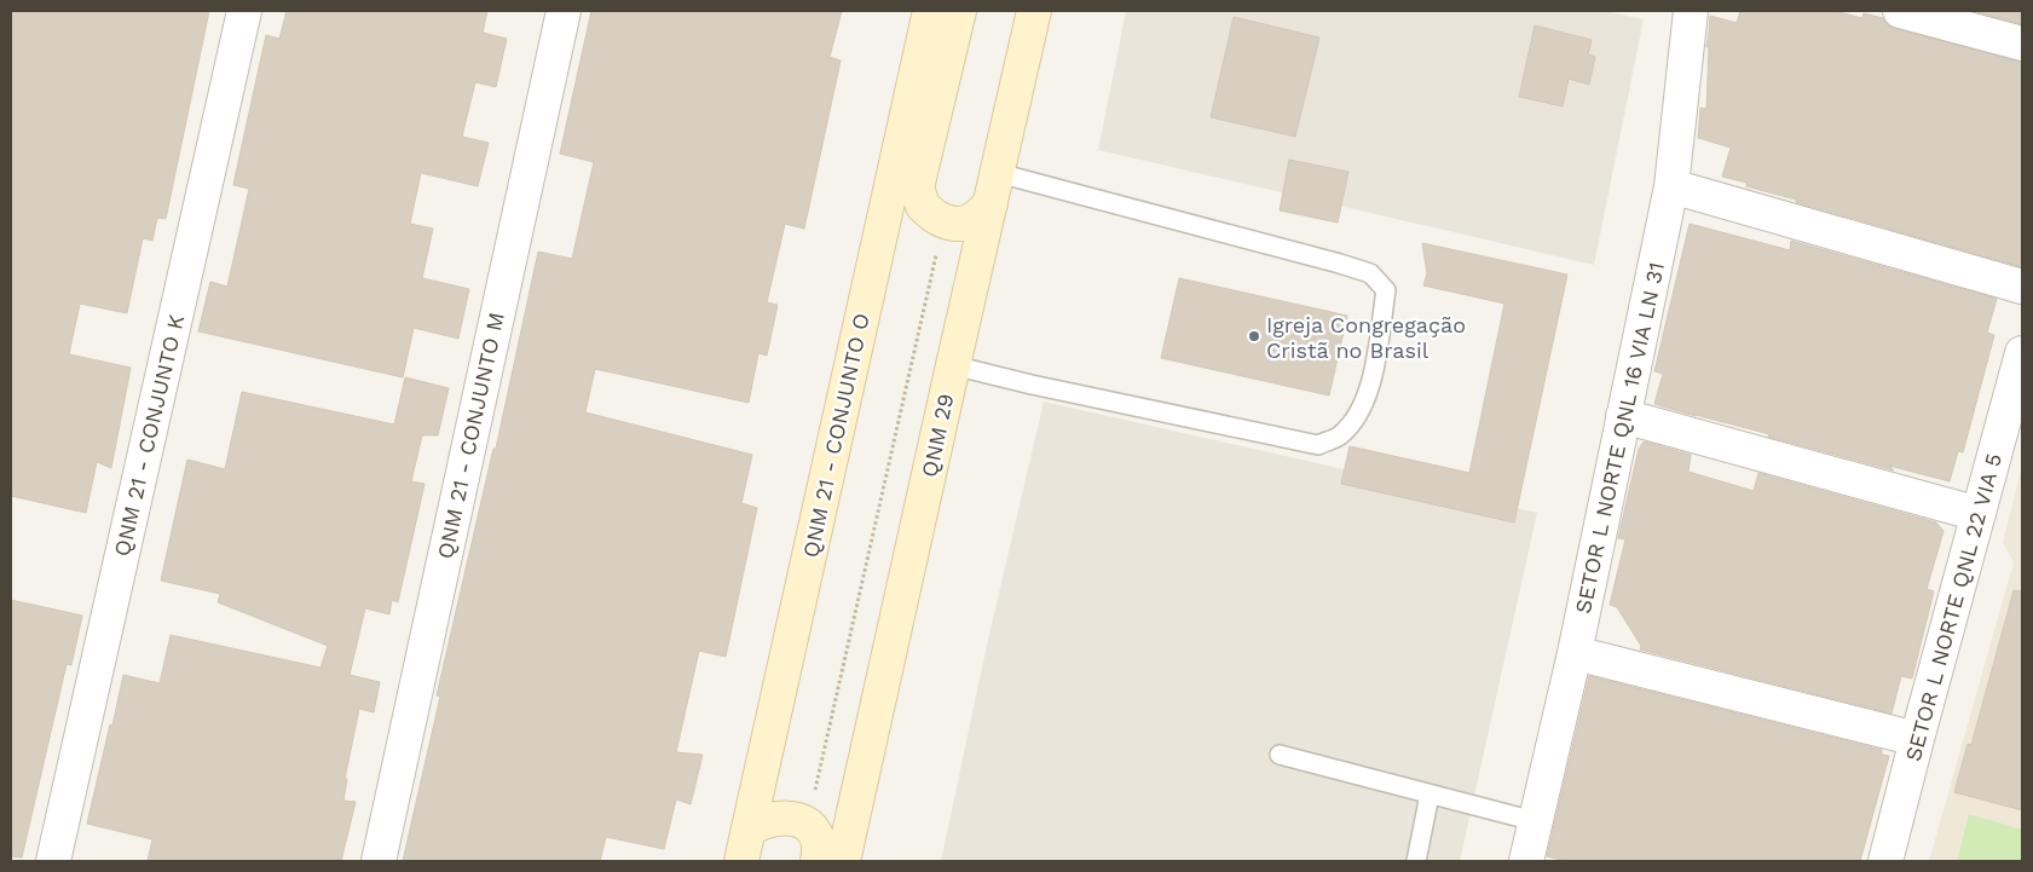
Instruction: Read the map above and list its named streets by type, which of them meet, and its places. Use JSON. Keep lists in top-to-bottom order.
{
  "streets": {
    "main road": ["QNM 21 - CONJUNTO O", "QNM 29"],
    "street": [
      "QNM 21 - CONJUNTO K",
      "QNM 21 - CONJUNTO M",
      "SETOR L NORTE QNL 16 VIA LN 31",
      "SETOR L NORTE QNL 22 VIA 5"
    ]
  },
  "places": ["Igreja Congregação Cristã no Brasil"]
}
